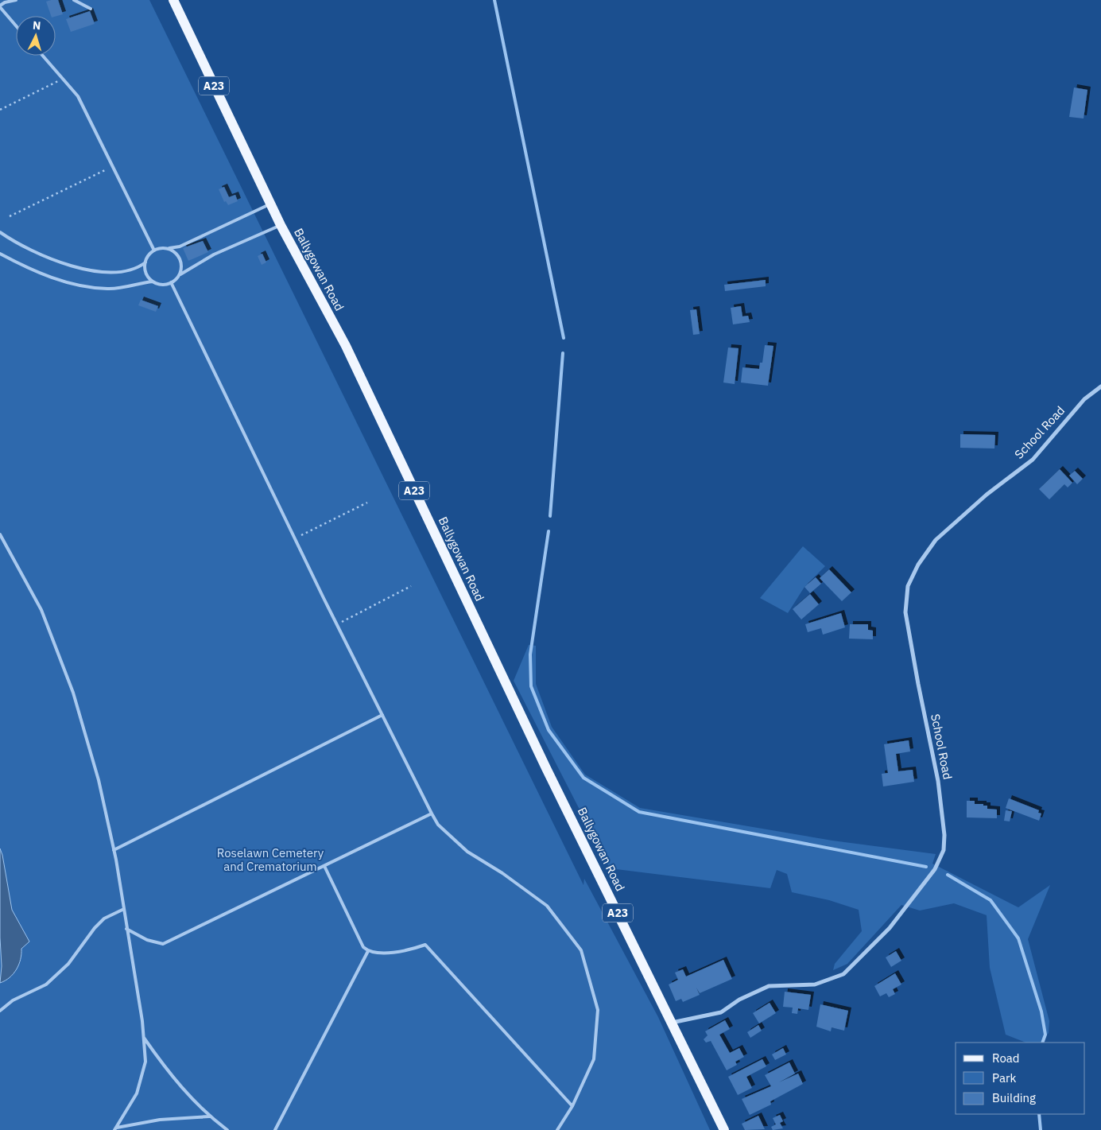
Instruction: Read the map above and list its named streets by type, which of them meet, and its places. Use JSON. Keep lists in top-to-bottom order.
{
  "streets": {
    "main road": ["A23", "Ballygowan Road"],
    "street": ["School Road"]
  },
  "crossings": [
    ["Ballygowan Road", "School Road"]
  ],
  "parks": ["Roselawn Cemetery and Crematorium"],
  "legend": ["Road", "Park", "Building"],
  "north": "top"
}
